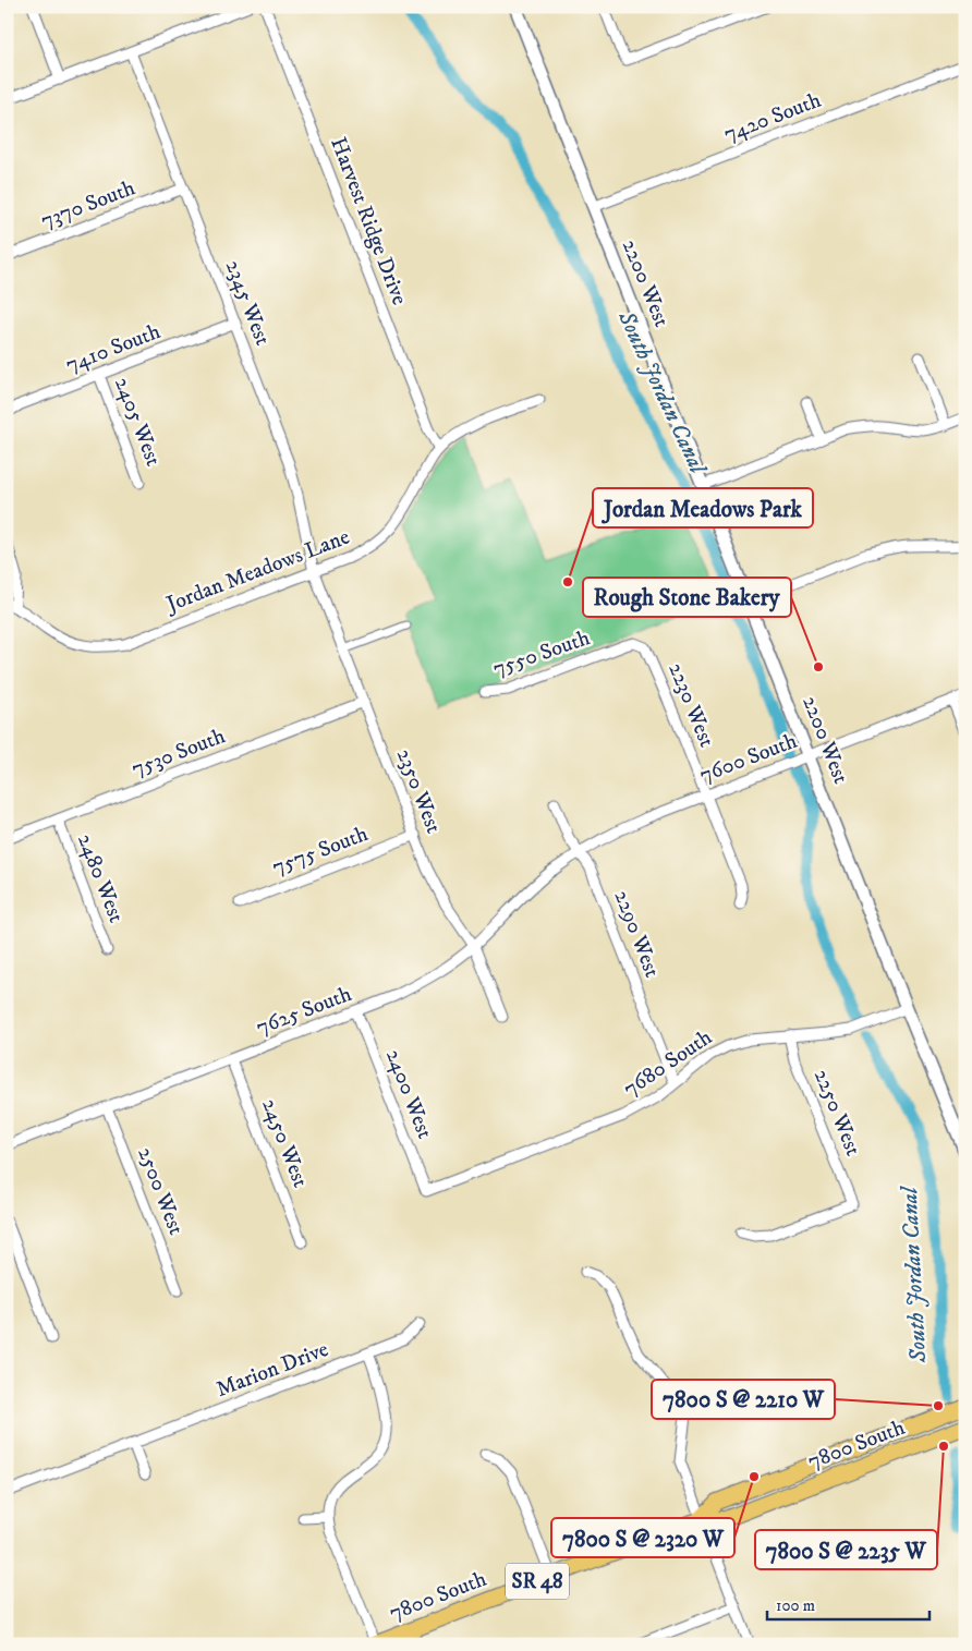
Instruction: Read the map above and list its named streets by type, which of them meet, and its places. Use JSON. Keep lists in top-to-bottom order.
{
  "streets": {
    "main road": ["7800 South", "SR 48"],
    "street": [
      "7420 South",
      "7370 South",
      "Harvest Ridge Drive",
      "2200 West",
      "2345 West",
      "7410 South",
      "2405 West",
      "Jordan Meadows Lane",
      "7550 South",
      "2230 West",
      "7530 South",
      "7600 South",
      "2350 West",
      "7575 South",
      "2480 West",
      "2290 West",
      "7625 South",
      "7680 South",
      "2400 West",
      "2250 West",
      "2450 West",
      "2500 West",
      "Marion Drive"
    ]
  },
  "crossings": [
    ["7420 South", "2200 West"],
    ["7370 South", "2345 West"],
    ["Harvest Ridge Drive", "Jordan Meadows Lane"],
    ["2200 West", "7600 South"],
    ["2200 West", "7680 South"],
    ["2345 West", "7410 South"],
    ["2345 West", "Jordan Meadows Lane"],
    ["2345 West", "2350 West"],
    ["7410 South", "2405 West"],
    ["Jordan Meadows Lane", "2350 West"],
    ["7550 South", "2230 West"],
    ["2230 West", "7600 South"],
    ["7530 South", "2350 West"],
    ["7530 South", "2480 West"],
    ["7600 South", "2290 West"],
    ["7600 South", "7625 South"],
    ["2350 West", "7575 South"],
    ["2350 West", "7625 South"],
    ["2290 West", "7625 South"],
    ["2290 West", "7680 South"],
    ["7625 South", "2400 West"],
    ["7625 South", "2450 West"],
    ["7625 South", "2500 West"],
    ["7680 South", "2400 West"],
    ["7680 South", "2250 West"]
  ],
  "water": ["South Jordan Canal"],
  "places": [
    "Jordan Meadows Park",
    "Rough Stone Bakery",
    "7800 S @ 2210 W",
    "7800 S @ 2235 W",
    "7800 S @ 2320 W"
  ],
  "scale_bar": "100 m"
}
